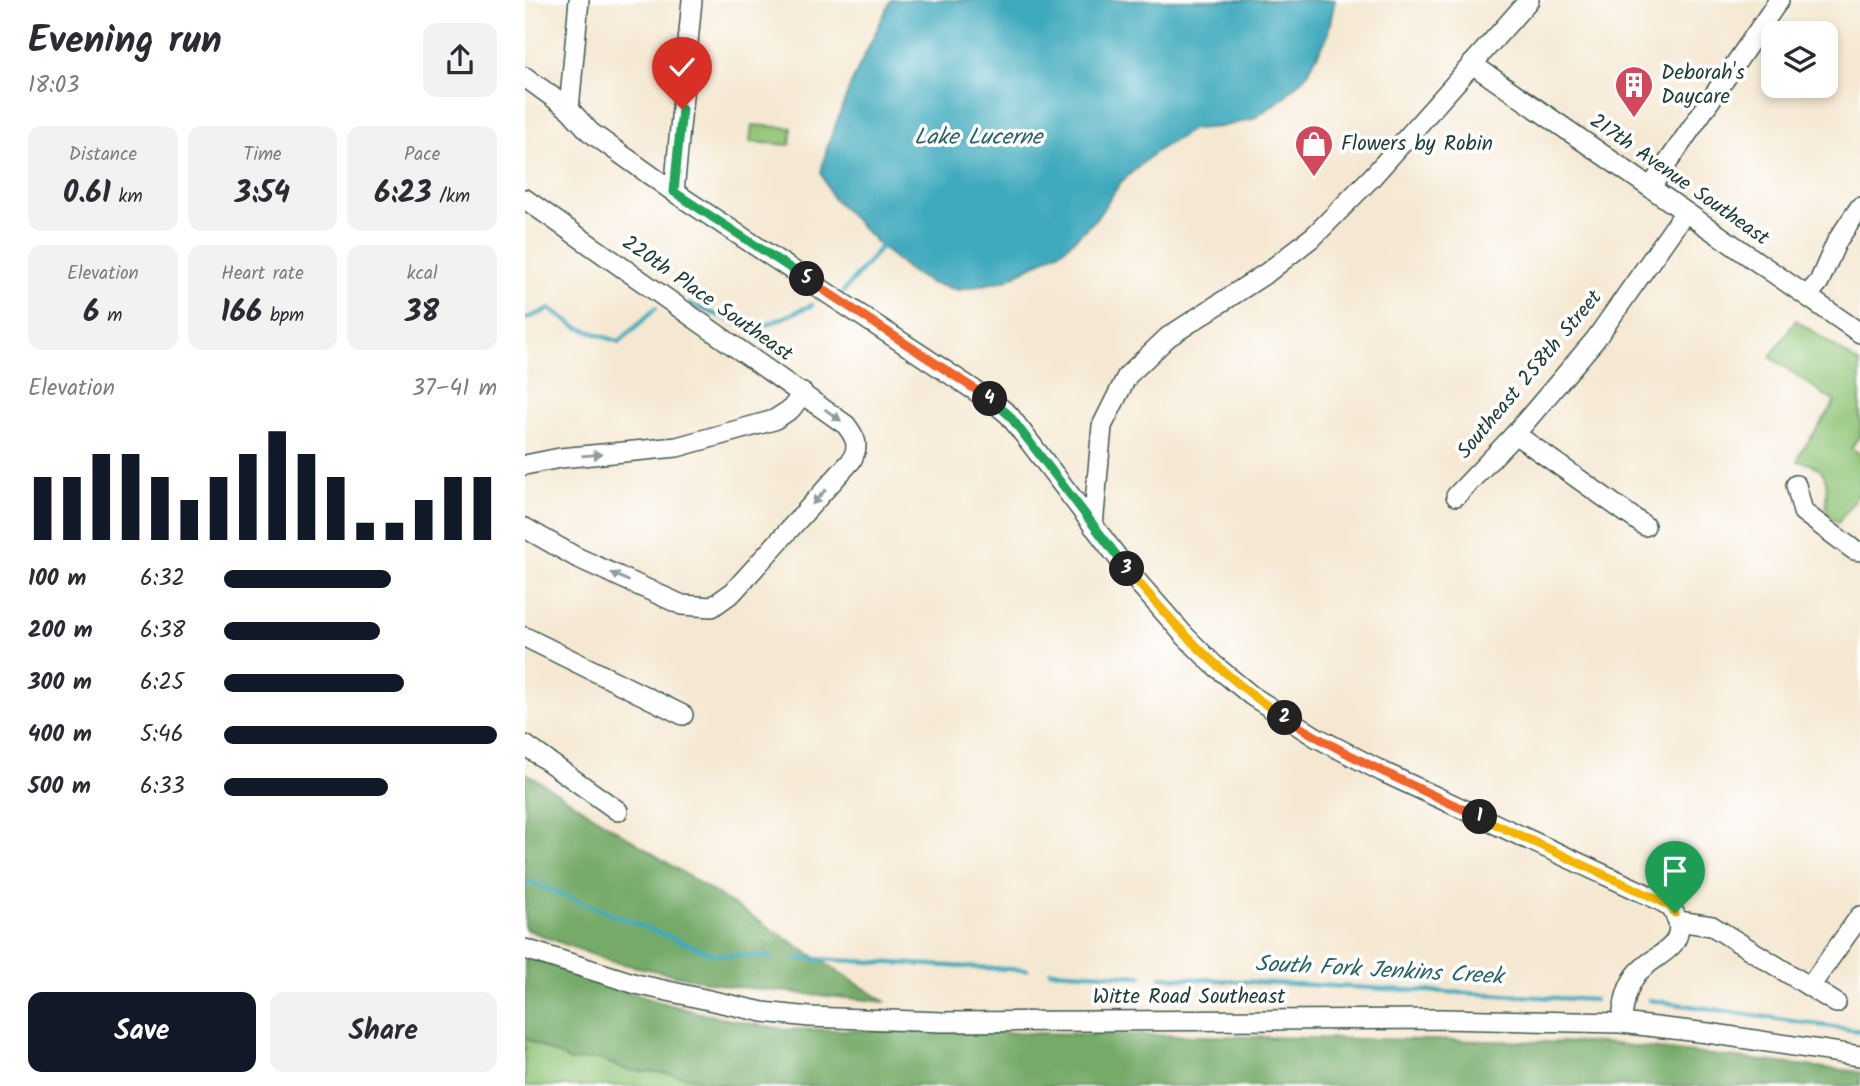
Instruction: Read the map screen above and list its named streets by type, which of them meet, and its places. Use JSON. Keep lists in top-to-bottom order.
{
  "streets": {
    "street": [
      "217th Avenue Southeast",
      "220th Place Southeast",
      "Southeast 258th Street",
      "Witte Road Southeast"
    ]
  },
  "crossings": [
    ["217th Avenue Southeast", "Southeast 258th Street"]
  ],
  "water": ["Lake Lucerne", "South Fork Jenkins Creek"],
  "places": {
    "building": ["Deborah's Daycare"],
    "shop": ["Flowers by Robin"]
  },
  "page": {
    "heading": ["Evening run", "18:03"],
    "stats": [
      ["Distance", "0.61 km"],
      ["Time", "3:54"],
      ["Pace", "6:23 /km"],
      ["Elevation", "6 m"],
      ["Heart rate", "166 bpm"],
      ["kcal", "38"]
    ],
    "pins": [
      "5",
      "4",
      "3",
      "2",
      "1"
    ],
    "chart": ["Elevation", "37–41 m"],
    "list": [
      {
        "name": "100 m",
        "note": "6:32"
      },
      {
        "name": "200 m",
        "note": "6:38"
      },
      {
        "name": "300 m",
        "note": "6:25"
      },
      {
        "name": "400 m",
        "note": "5:46"
      },
      {
        "name": "500 m",
        "note": "6:33"
      }
    ],
    "buttons": ["Save", "Share"]
  }
}
